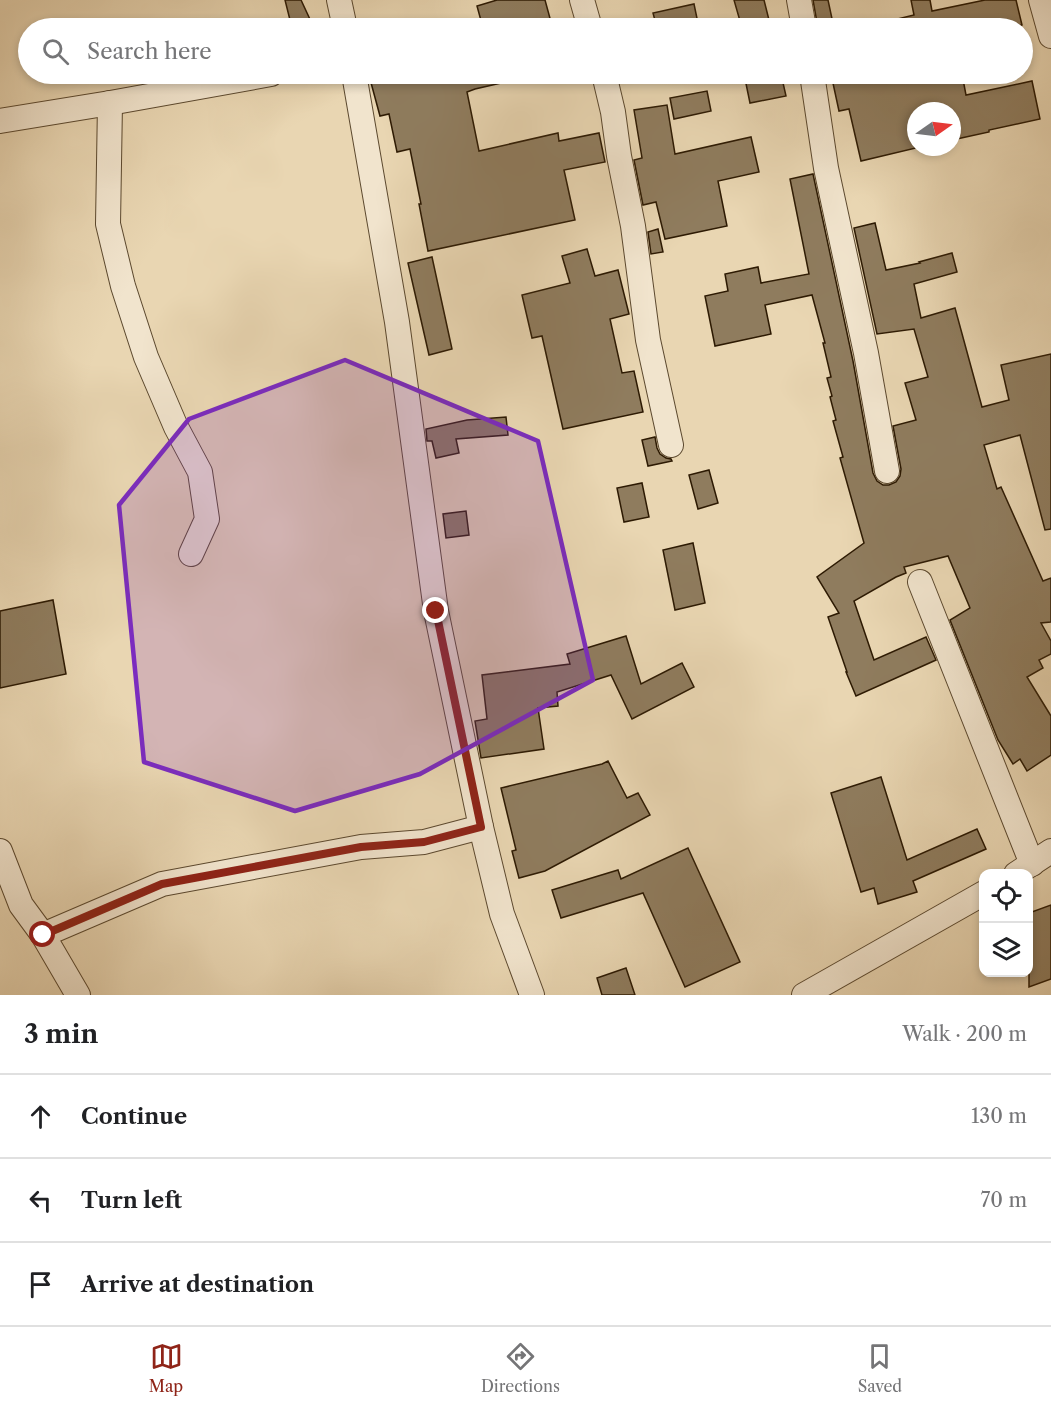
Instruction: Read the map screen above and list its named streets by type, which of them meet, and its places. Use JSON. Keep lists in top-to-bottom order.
{
  "north": "right",
  "page": {
    "search": "Search here",
    "heading": ["3 min", "Walk · 200 m"],
    "list": [
      ["Continue", "130 m"],
      ["Turn left", "70 m"],
      "Arrive at destination"
    ],
    "nav": ["Map", "Directions", "Saved"]
  }
}
